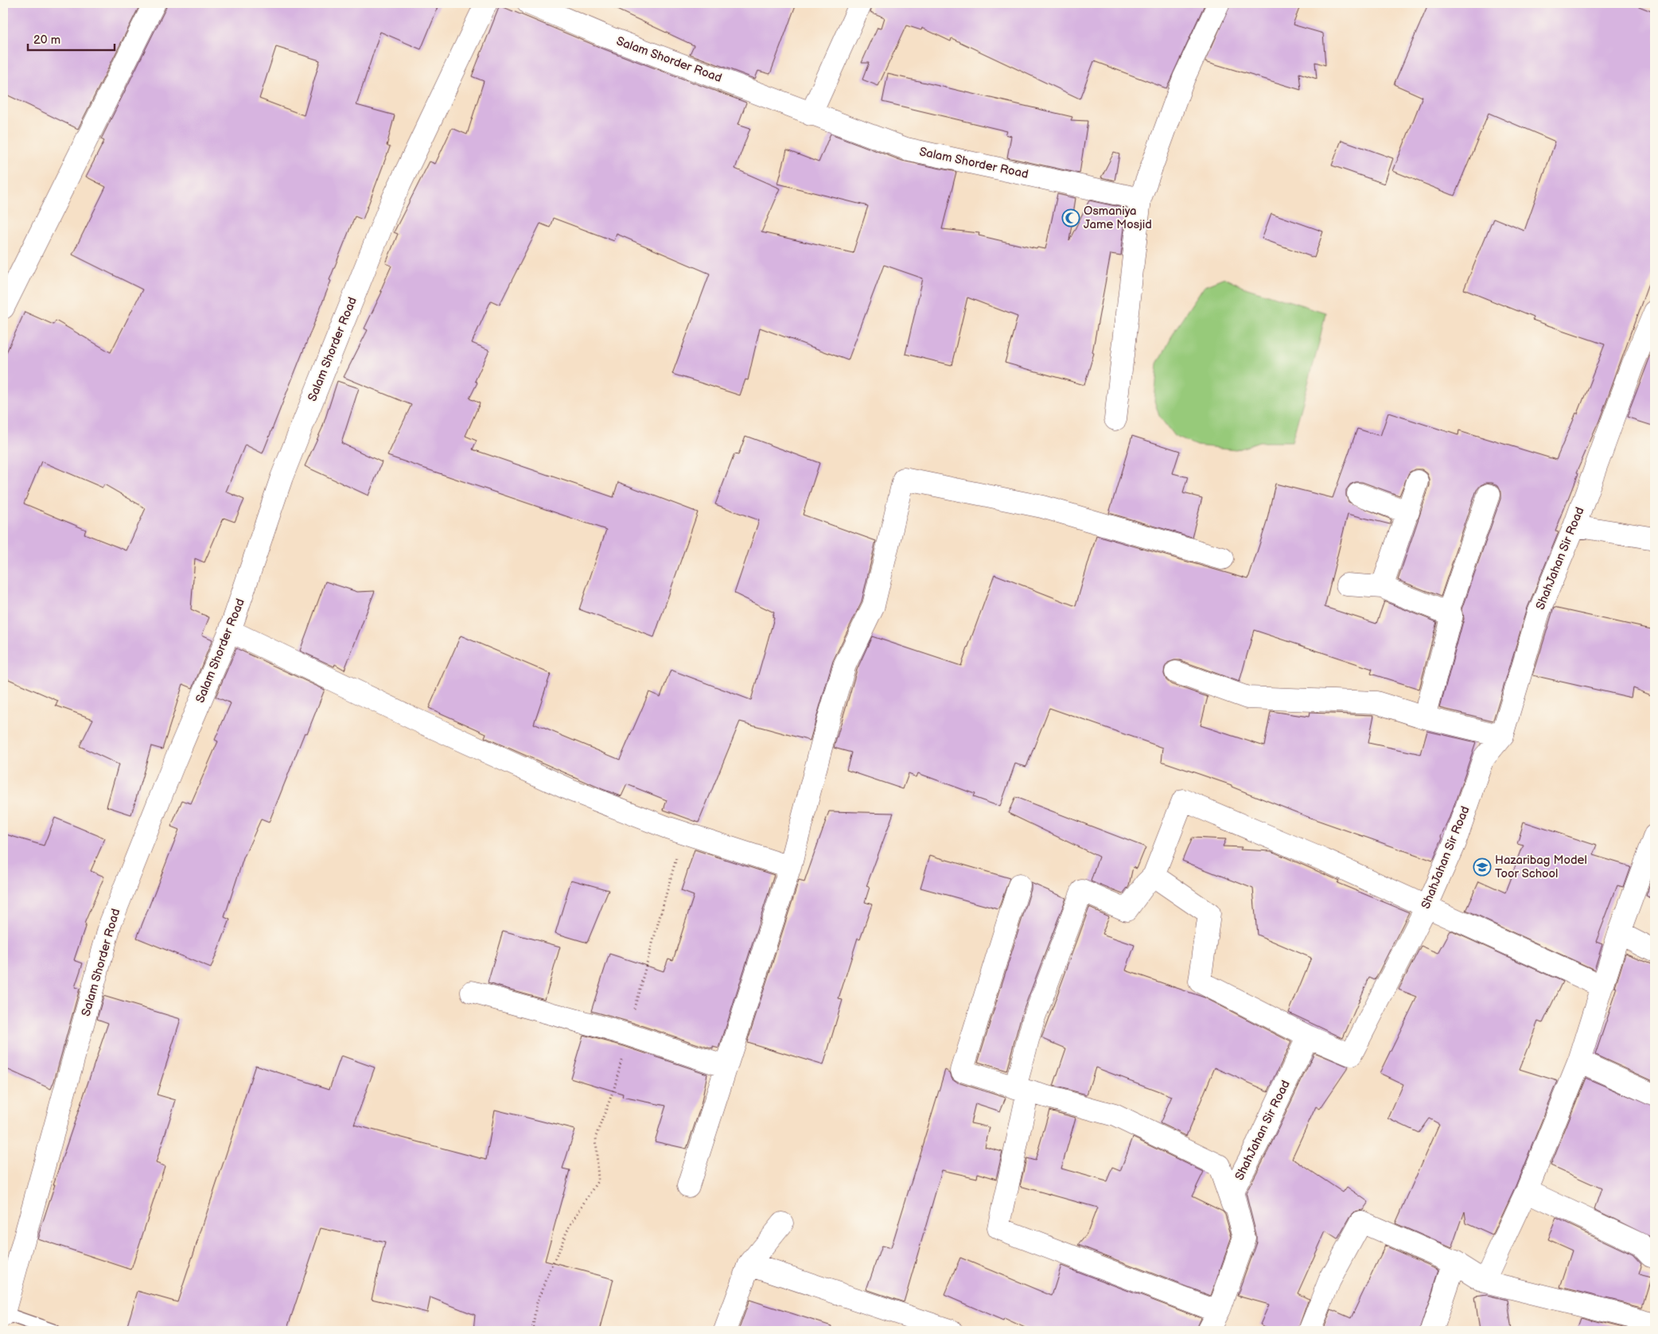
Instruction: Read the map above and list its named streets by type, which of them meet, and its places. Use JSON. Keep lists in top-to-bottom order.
{
  "streets": {
    "street": ["Salam Shorder Road", "ShahJahan Sir Road"]
  },
  "places": {
    "mosque": ["Osmaniya Jame Mosjid"],
    "school or university": ["Hazaribag Model Toor School"]
  },
  "scale_bar": "20 m"
}
